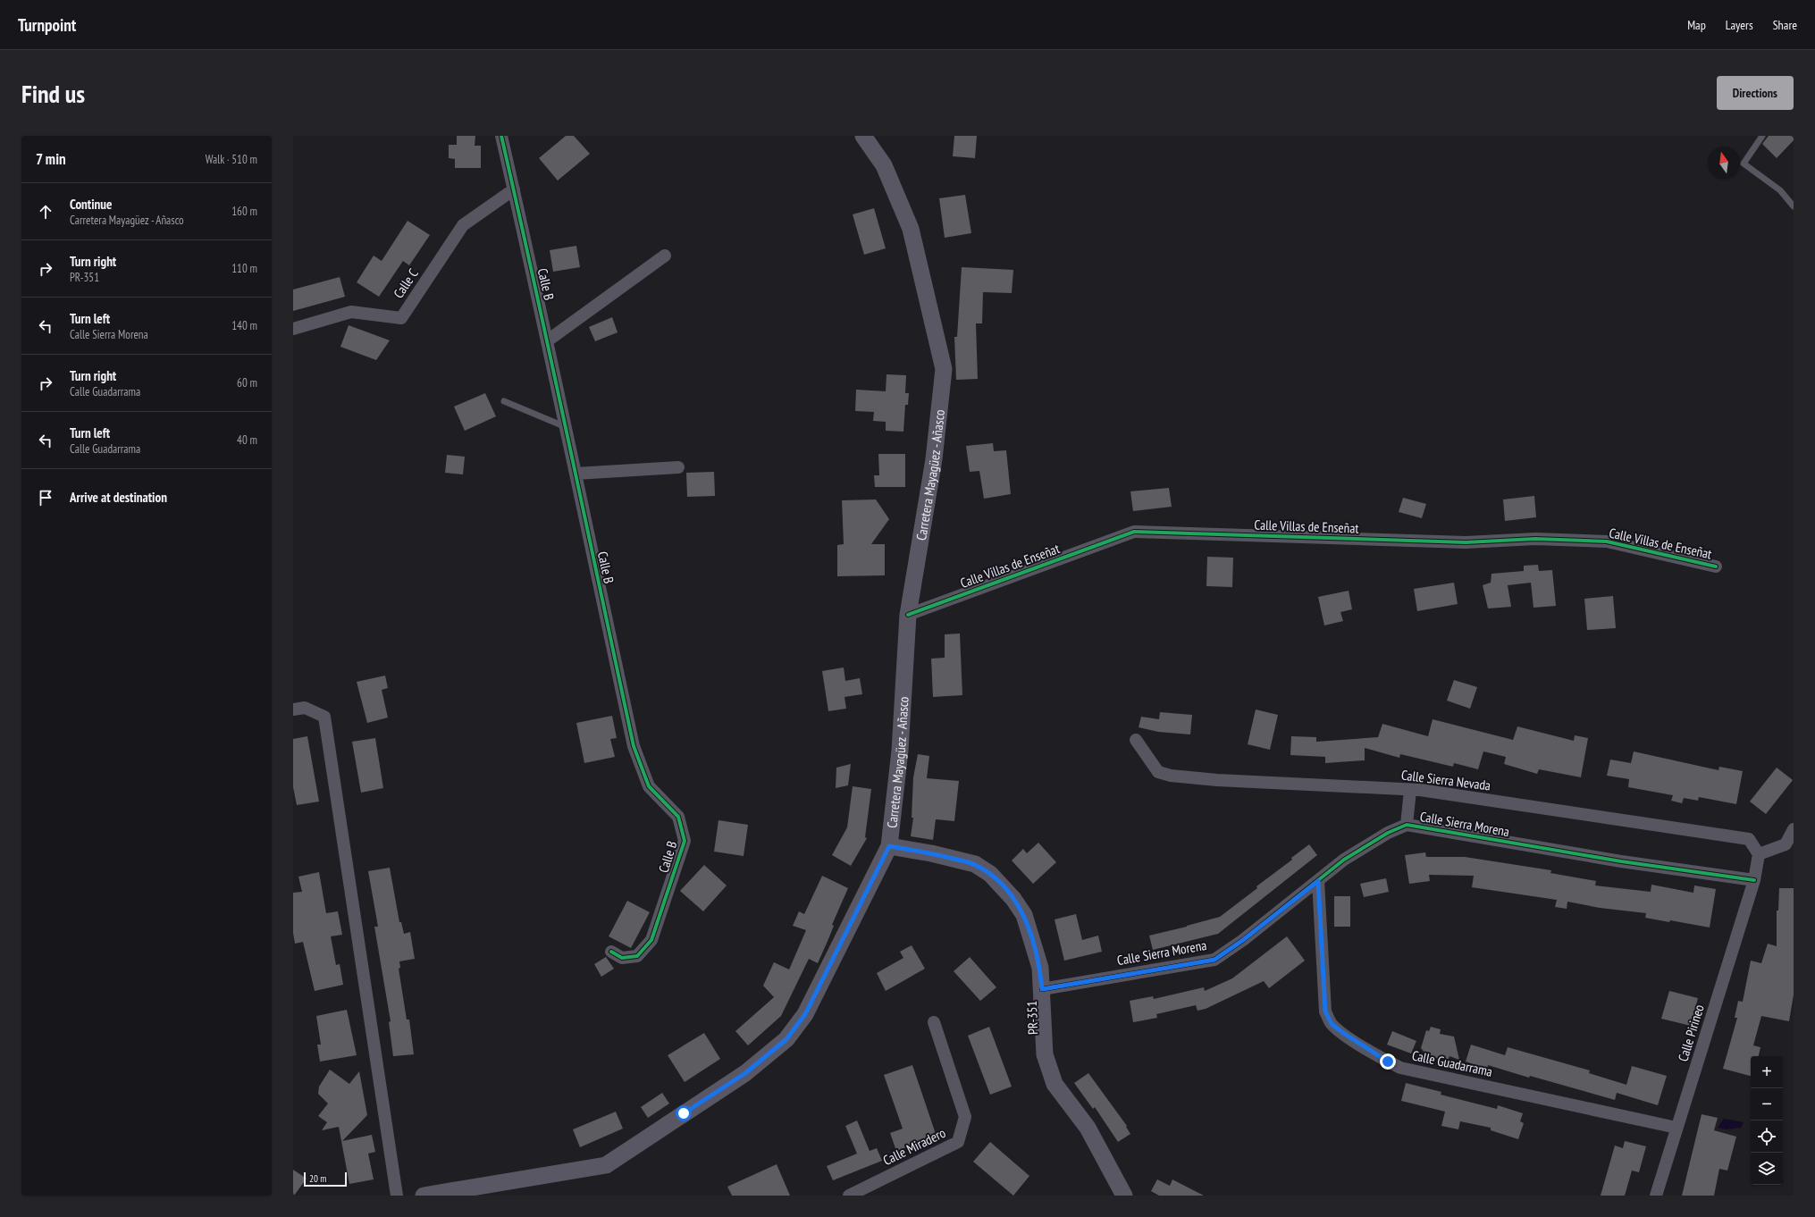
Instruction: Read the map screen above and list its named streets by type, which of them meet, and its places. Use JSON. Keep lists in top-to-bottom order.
{
  "streets": {
    "main road": ["Carretera Mayagüez - Añasco", "PR-351"],
    "street": [
      "Calle C",
      "Calle B",
      "Calle Villas de Enseñat",
      "Calle Sierra Nevada",
      "Calle Sierra Morena",
      "Calle Pirineo",
      "Calle Guadarrama",
      "Calle Miradero"
    ]
  },
  "crossings": [
    ["Calle C", "Calle B"],
    ["Carretera Mayagüez - Añasco", "Calle Villas de Enseñat"],
    ["Carretera Mayagüez - Añasco", "PR-351"],
    ["Calle Sierra Nevada", "Calle Pirineo"],
    ["Calle Sierra Morena", "PR-351"],
    ["Calle Sierra Morena", "Calle Pirineo"],
    ["Calle Sierra Morena", "Calle Guadarrama"],
    ["Calle Pirineo", "Calle Guadarrama"]
  ],
  "scale_bar": "20 m",
  "north": "top",
  "page": {
    "header": "Turnpoint",
    "nav": ["Map", "Layers", "Share"],
    "buttons": "Directions",
    "title": "Find us",
    "heading": ["7 min", "Walk · 510 m"],
    "list": [
      ["Continue", "Carretera Mayagüez - Añasco", "160 m"],
      ["Turn right", "PR-351", "110 m"],
      ["Turn left", "Calle Sierra Morena", "140 m"],
      ["Turn right", "Calle Guadarrama", "60 m"],
      ["Turn left", "Calle Guadarrama", "40 m"],
      "Arrive at destination"
    ],
    "map_buttons": ["+", "−"],
    "scale": "20 m"
  }
}
